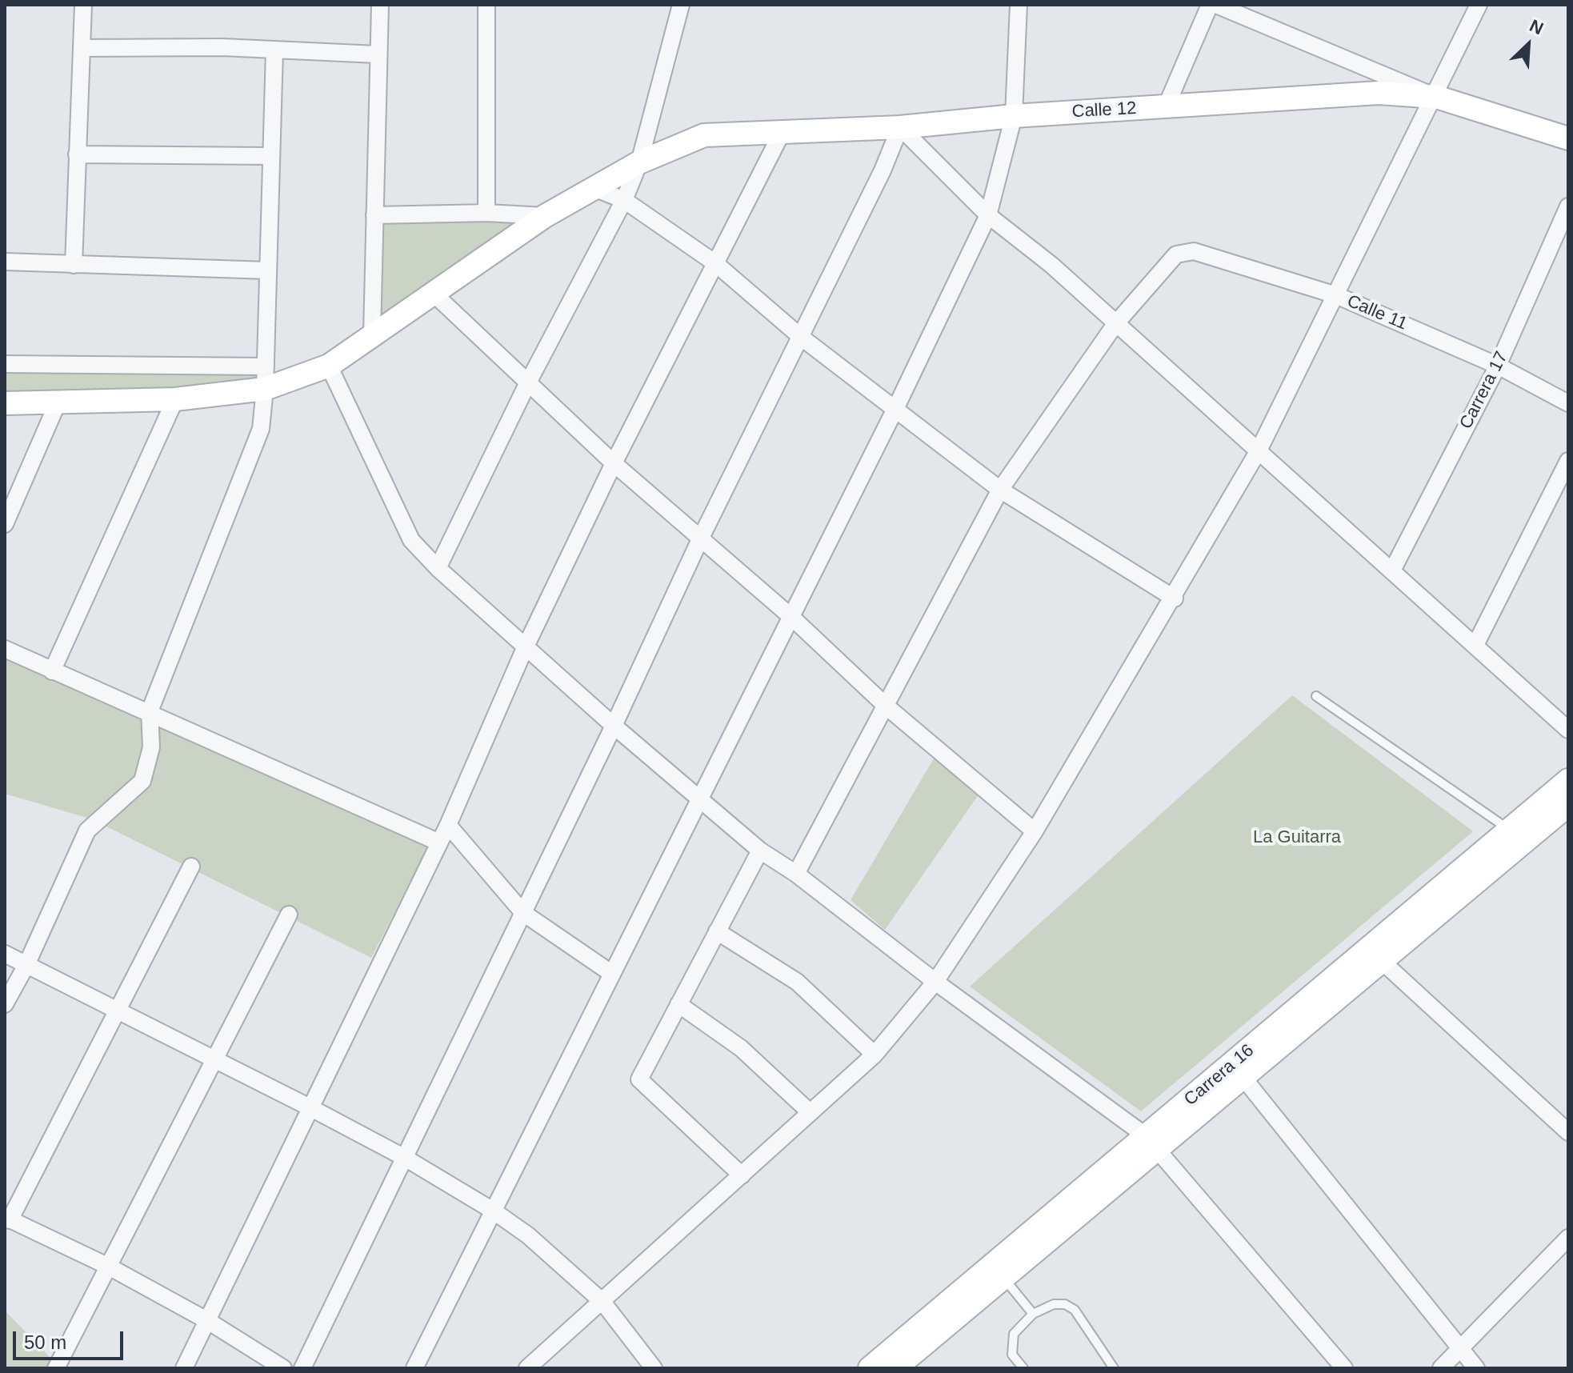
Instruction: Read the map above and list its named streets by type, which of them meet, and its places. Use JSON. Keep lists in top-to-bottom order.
{
  "streets": {
    "main road": ["Calle 12", "Carrera 16"],
    "street": ["Calle 11", "Carrera 17"]
  },
  "crossings": [
    ["Calle 11", "Carrera 17"]
  ],
  "parks": ["La Guitarra"],
  "scale_bar": "50 m",
  "north": "top right"
}
